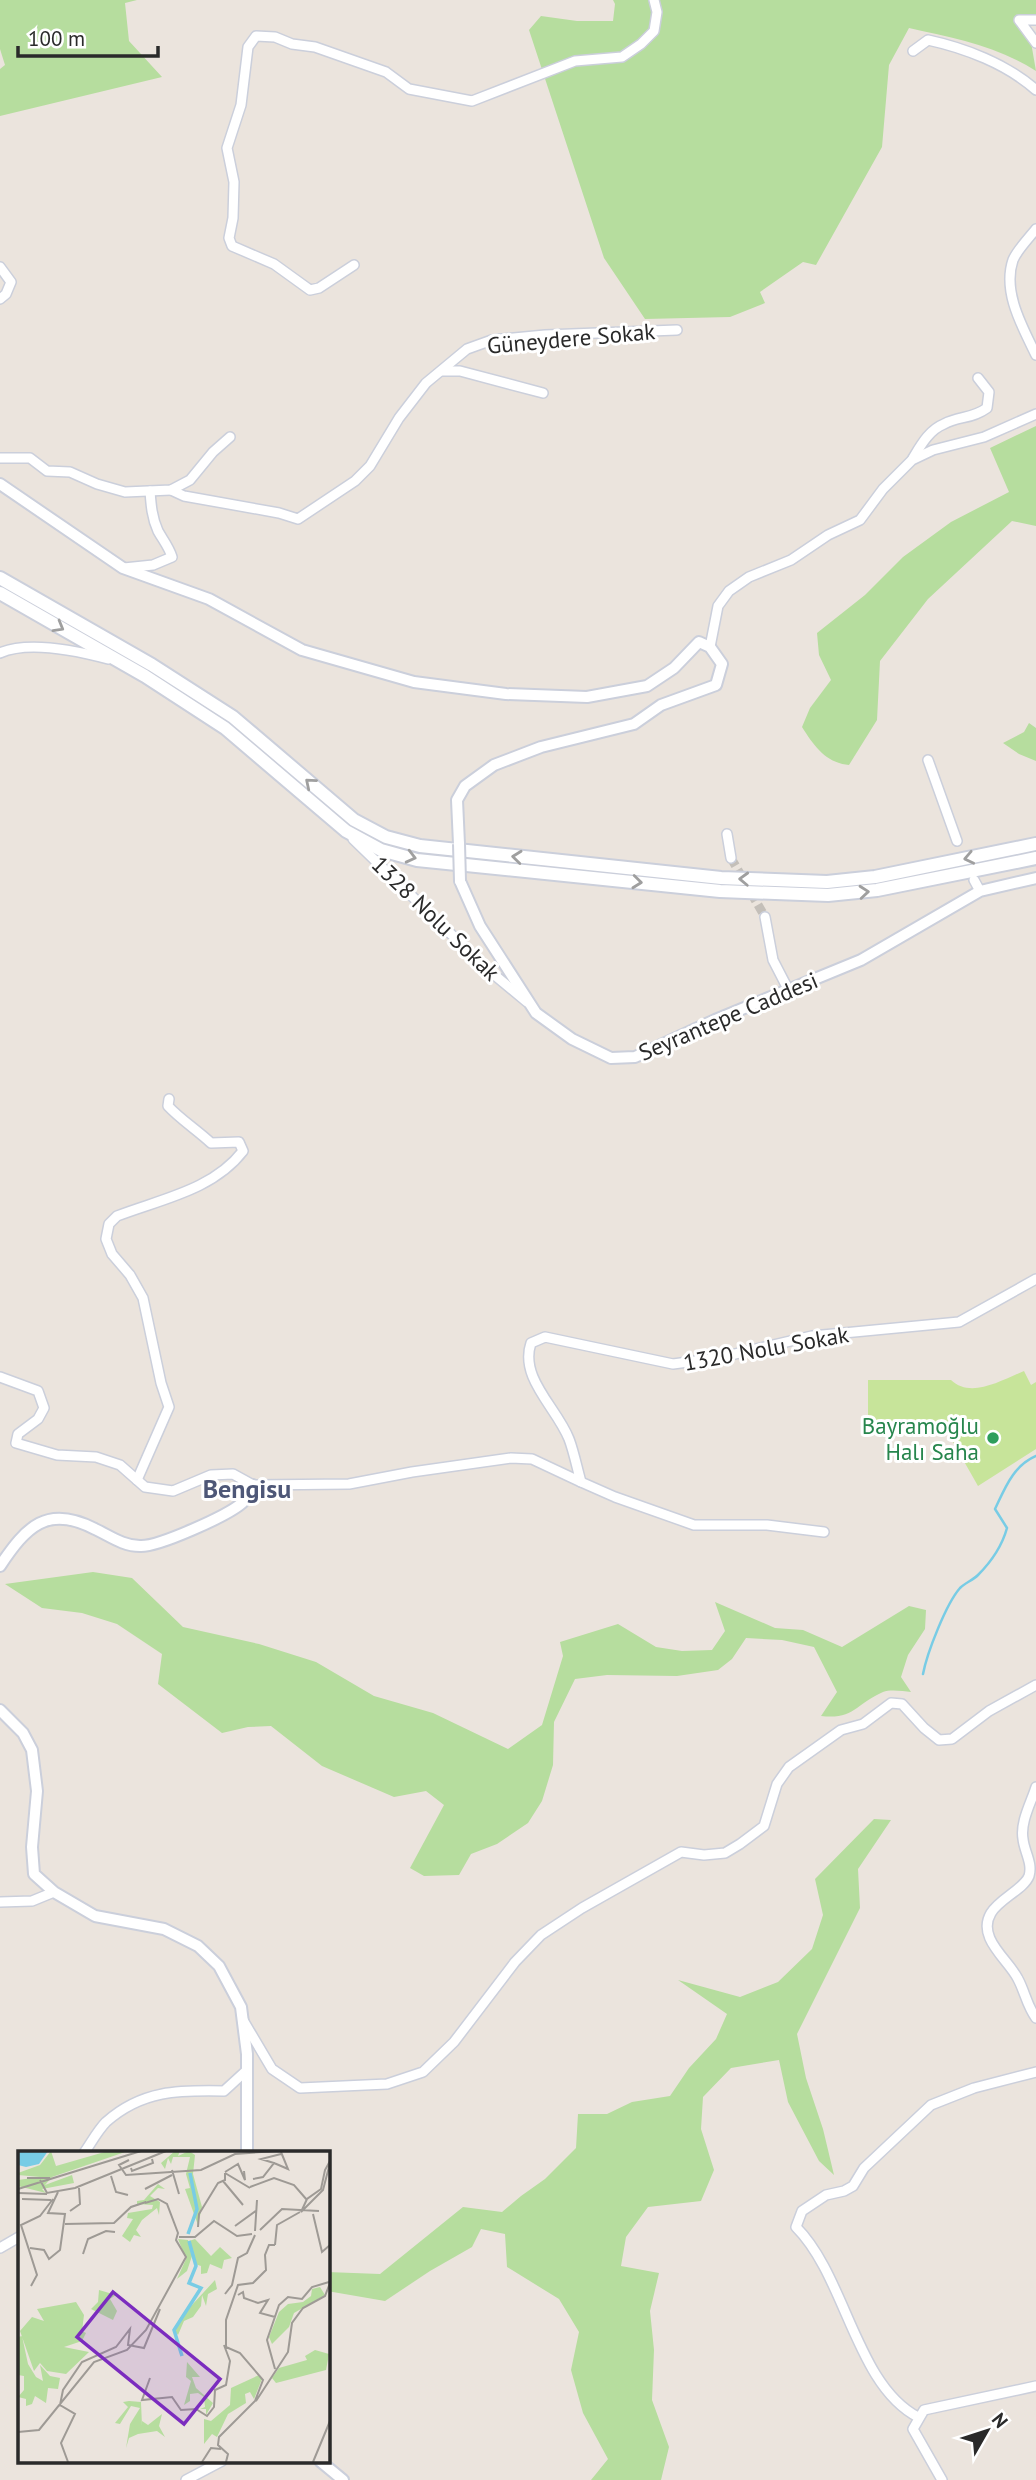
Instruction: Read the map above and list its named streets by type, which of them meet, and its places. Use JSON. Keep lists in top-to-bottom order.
{
  "streets": {
    "street": [
      "Güneydere Sokak",
      "1328 Nolu Sokak",
      "Seyrantepe Caddesi",
      "1320 Nolu Sokak"
    ]
  },
  "crossings": [
    ["1328 Nolu Sokak", "Seyrantepe Caddesi"]
  ],
  "districts": ["Bengisu"],
  "places": ["Bayramoğlu Halı Saha"],
  "scale_bar": "100 m",
  "north": "top right"
}
